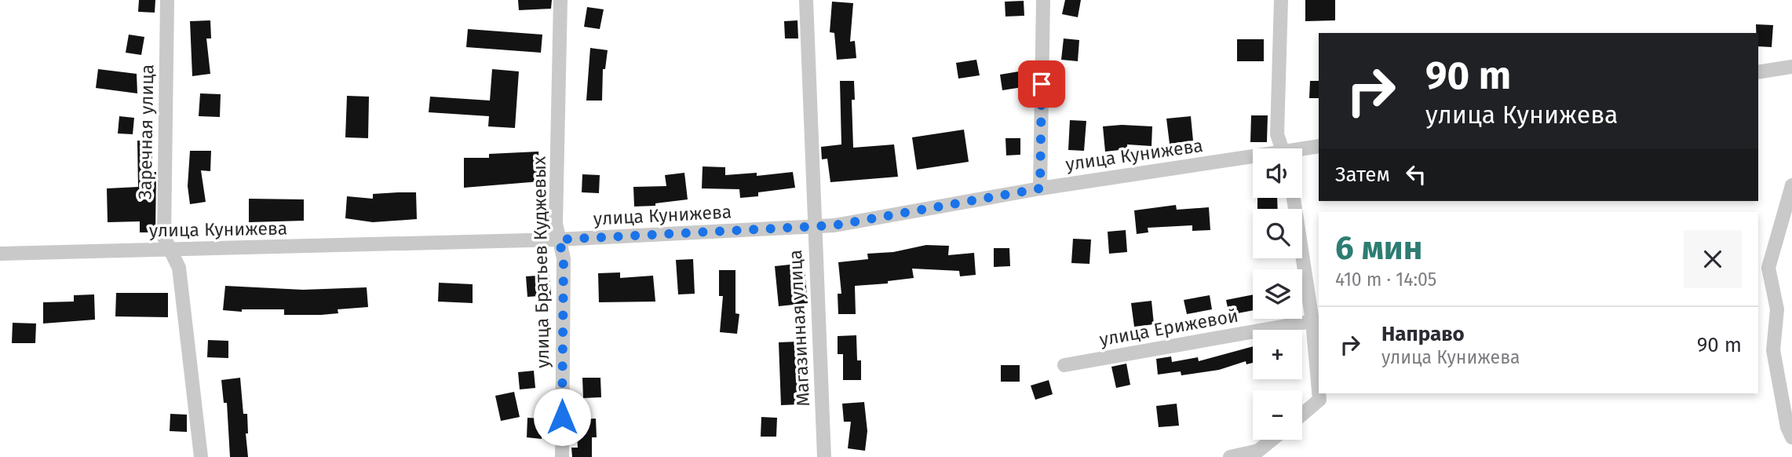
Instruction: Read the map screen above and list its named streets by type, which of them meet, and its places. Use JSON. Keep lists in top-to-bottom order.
{
  "streets": {
    "street": [
      "Заречная улица",
      "улица Кунижева",
      "улица Братьев Куджевых",
      "улица Ерижевой",
      "Магазинная улица"
    ]
  },
  "crossings": [
    ["Заречная улица", "улица Кунижева"],
    ["улица Кунижева", "улица Братьев Куджевых"],
    ["улица Кунижева", "Магазинная улица"]
  ],
  "page": {
    "turn": ["90 m", "улица Кунижева"],
    "map_buttons": ["+", "−"],
    "then": "Затем",
    "heading": ["6 мин", "410 m · 14:05"],
    "list": [
      {
        "name": "Направо",
        "note": "улица Кунижева",
        "value": "90 m"
      }
    ]
  }
}
